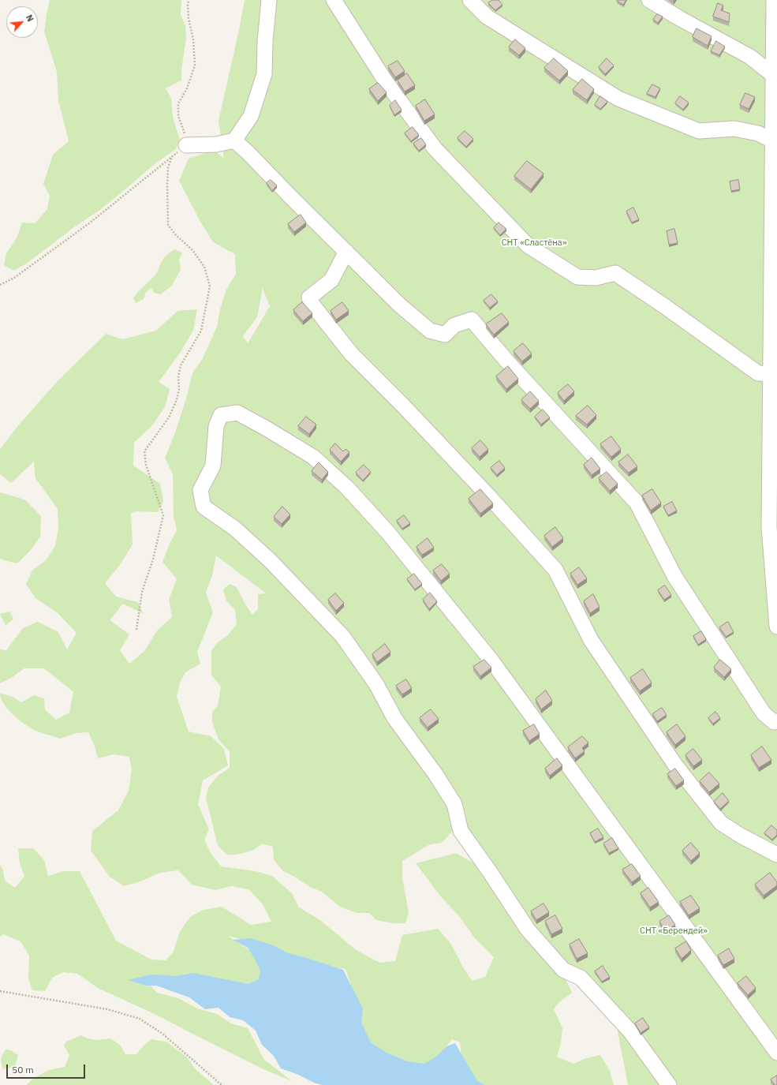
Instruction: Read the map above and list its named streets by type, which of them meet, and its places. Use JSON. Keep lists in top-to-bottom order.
{
  "parks": ["СНТ «Сластёна»", "СНТ «Берендей»"],
  "scale_bar": "50 m",
  "north": "top right"
}
